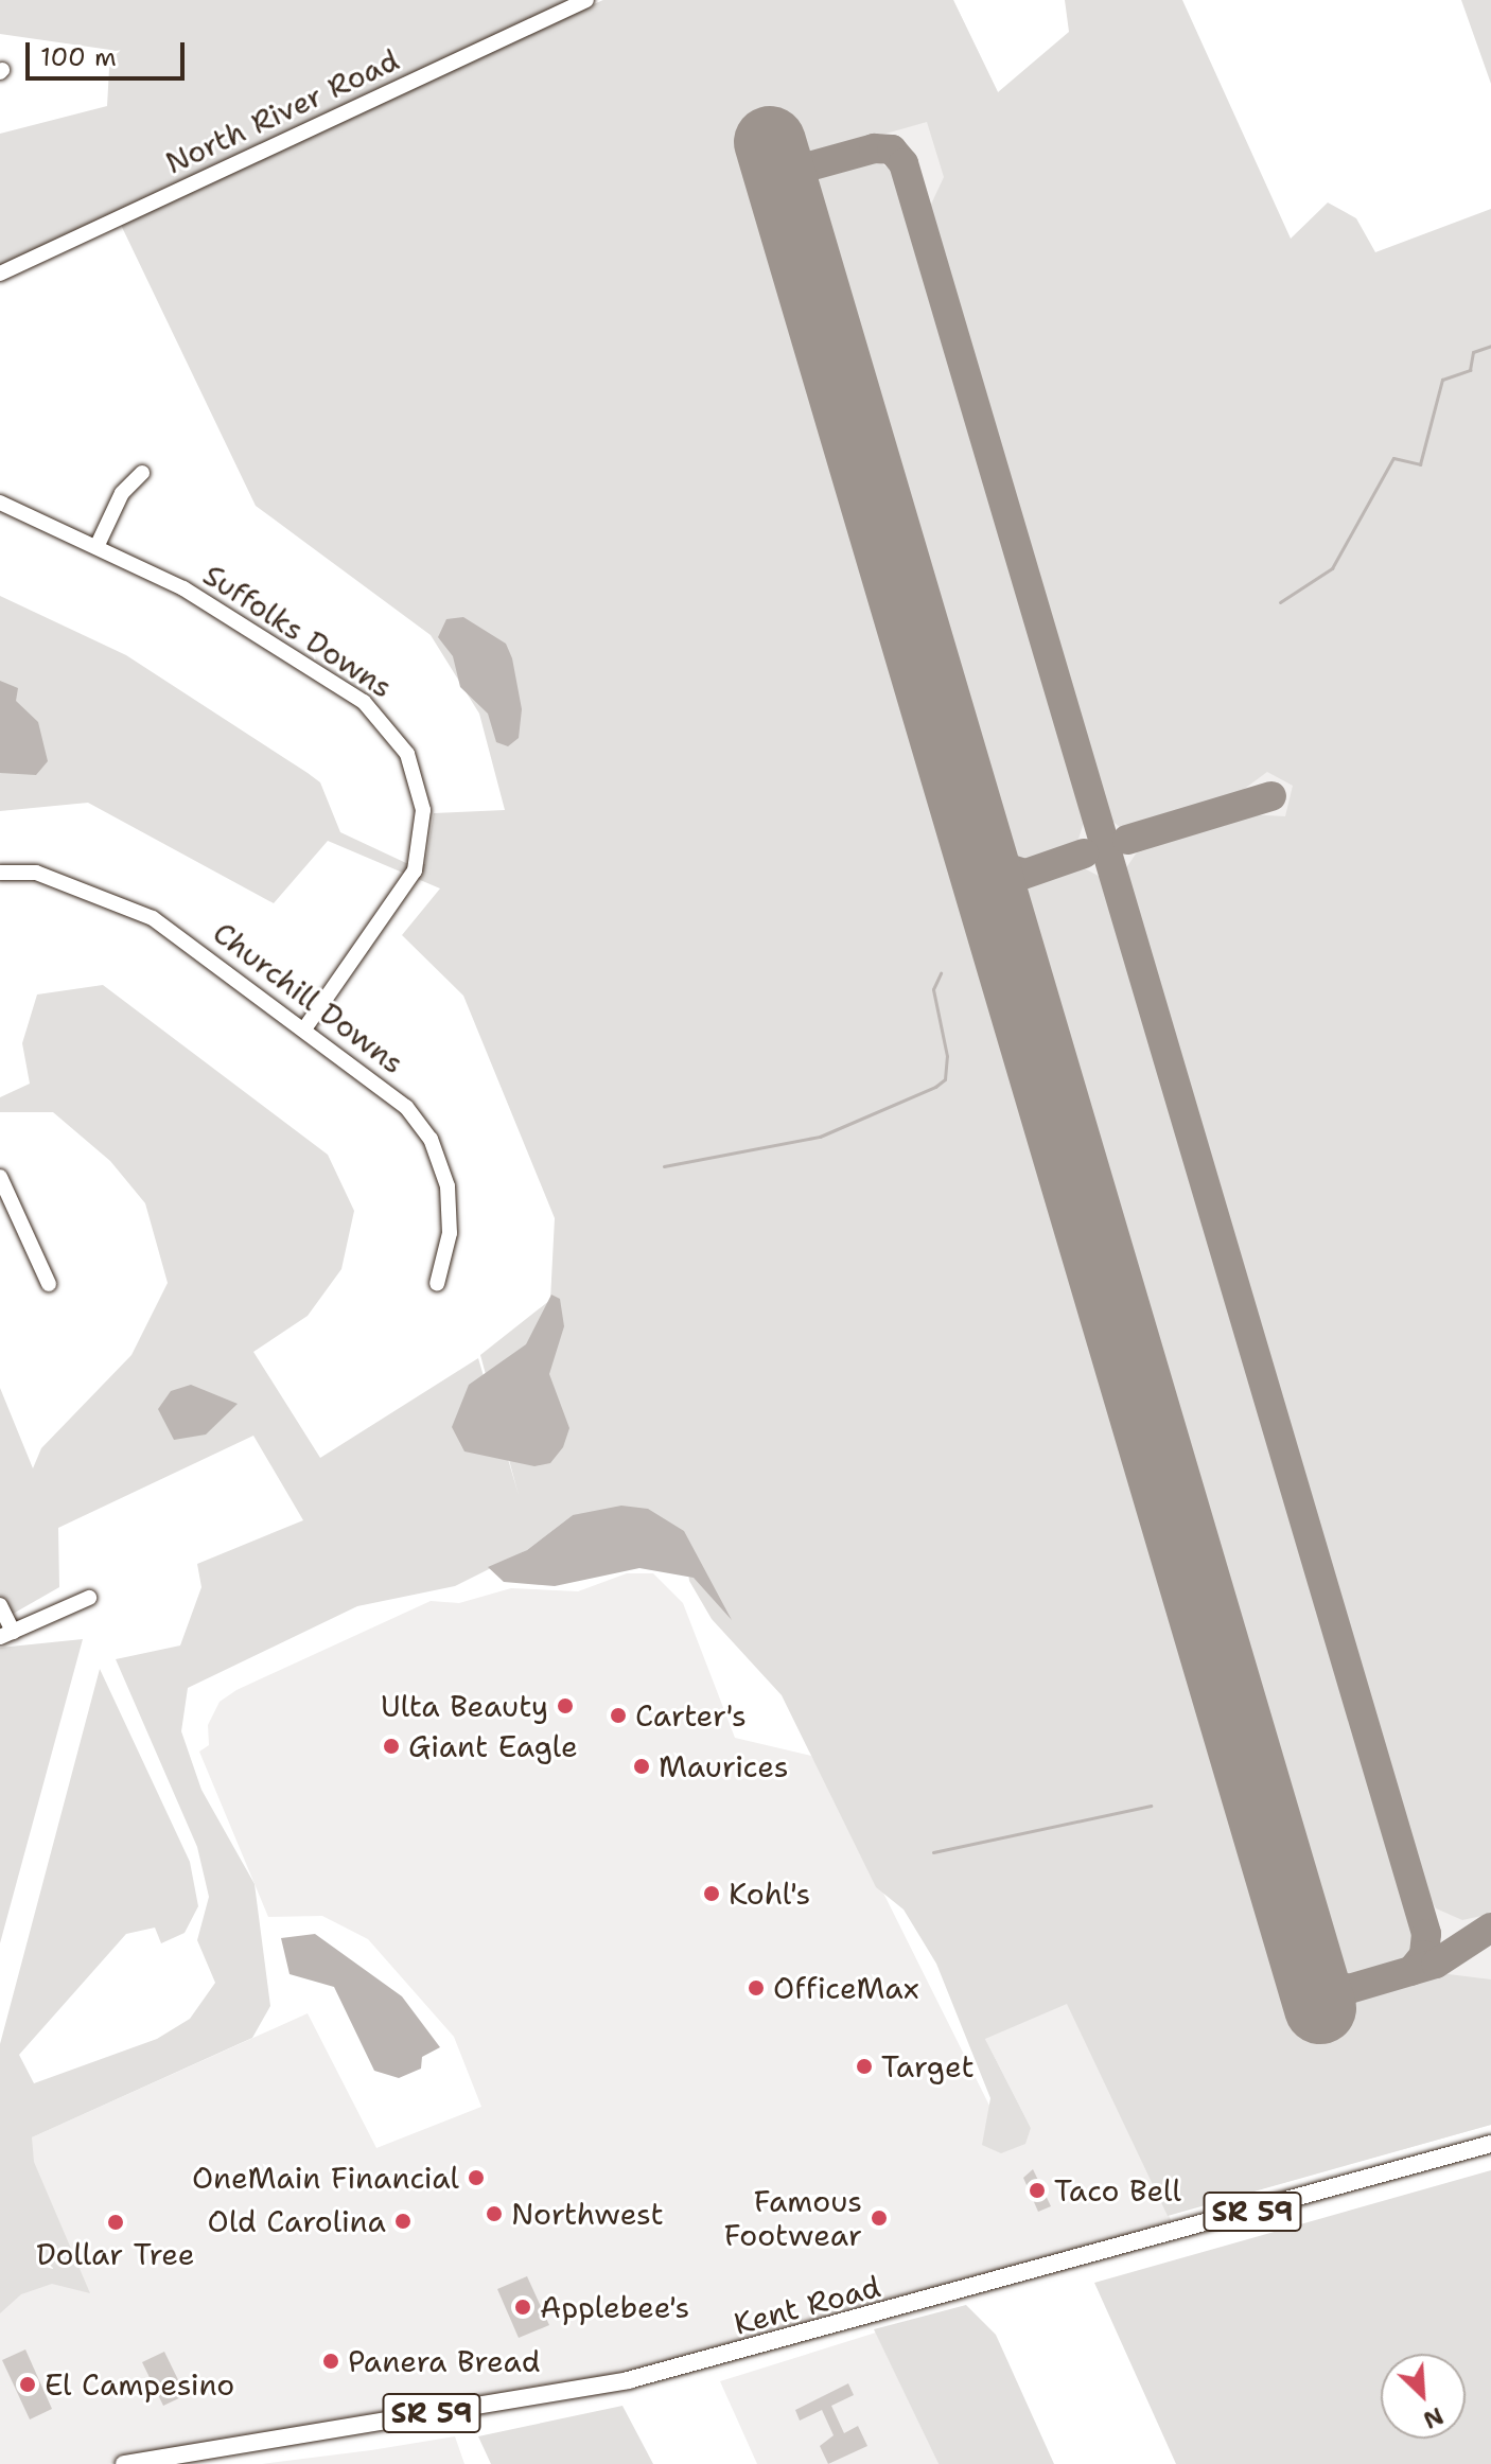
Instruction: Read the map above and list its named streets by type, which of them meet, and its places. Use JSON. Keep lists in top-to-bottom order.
{
  "streets": {
    "main road": ["SR 59", "Kent Road"],
    "street": ["North River Road", "Suffolks Downs", "Churchill Downs"]
  },
  "crossings": [
    ["Suffolks Downs", "Churchill Downs"]
  ],
  "places": [
    "Ulta Beauty",
    "Carter's",
    "Giant Eagle",
    "Maurices",
    "Kohl's",
    "OfficeMax",
    "Target",
    "OneMain Financial",
    "Taco Bell",
    "Northwest",
    "Famous Footwear",
    "Old Carolina",
    "Dollar Tree",
    "Applebee's",
    "Panera Bread",
    "El Campesino"
  ],
  "scale_bar": "100 m",
  "north": "bottom right"
}
